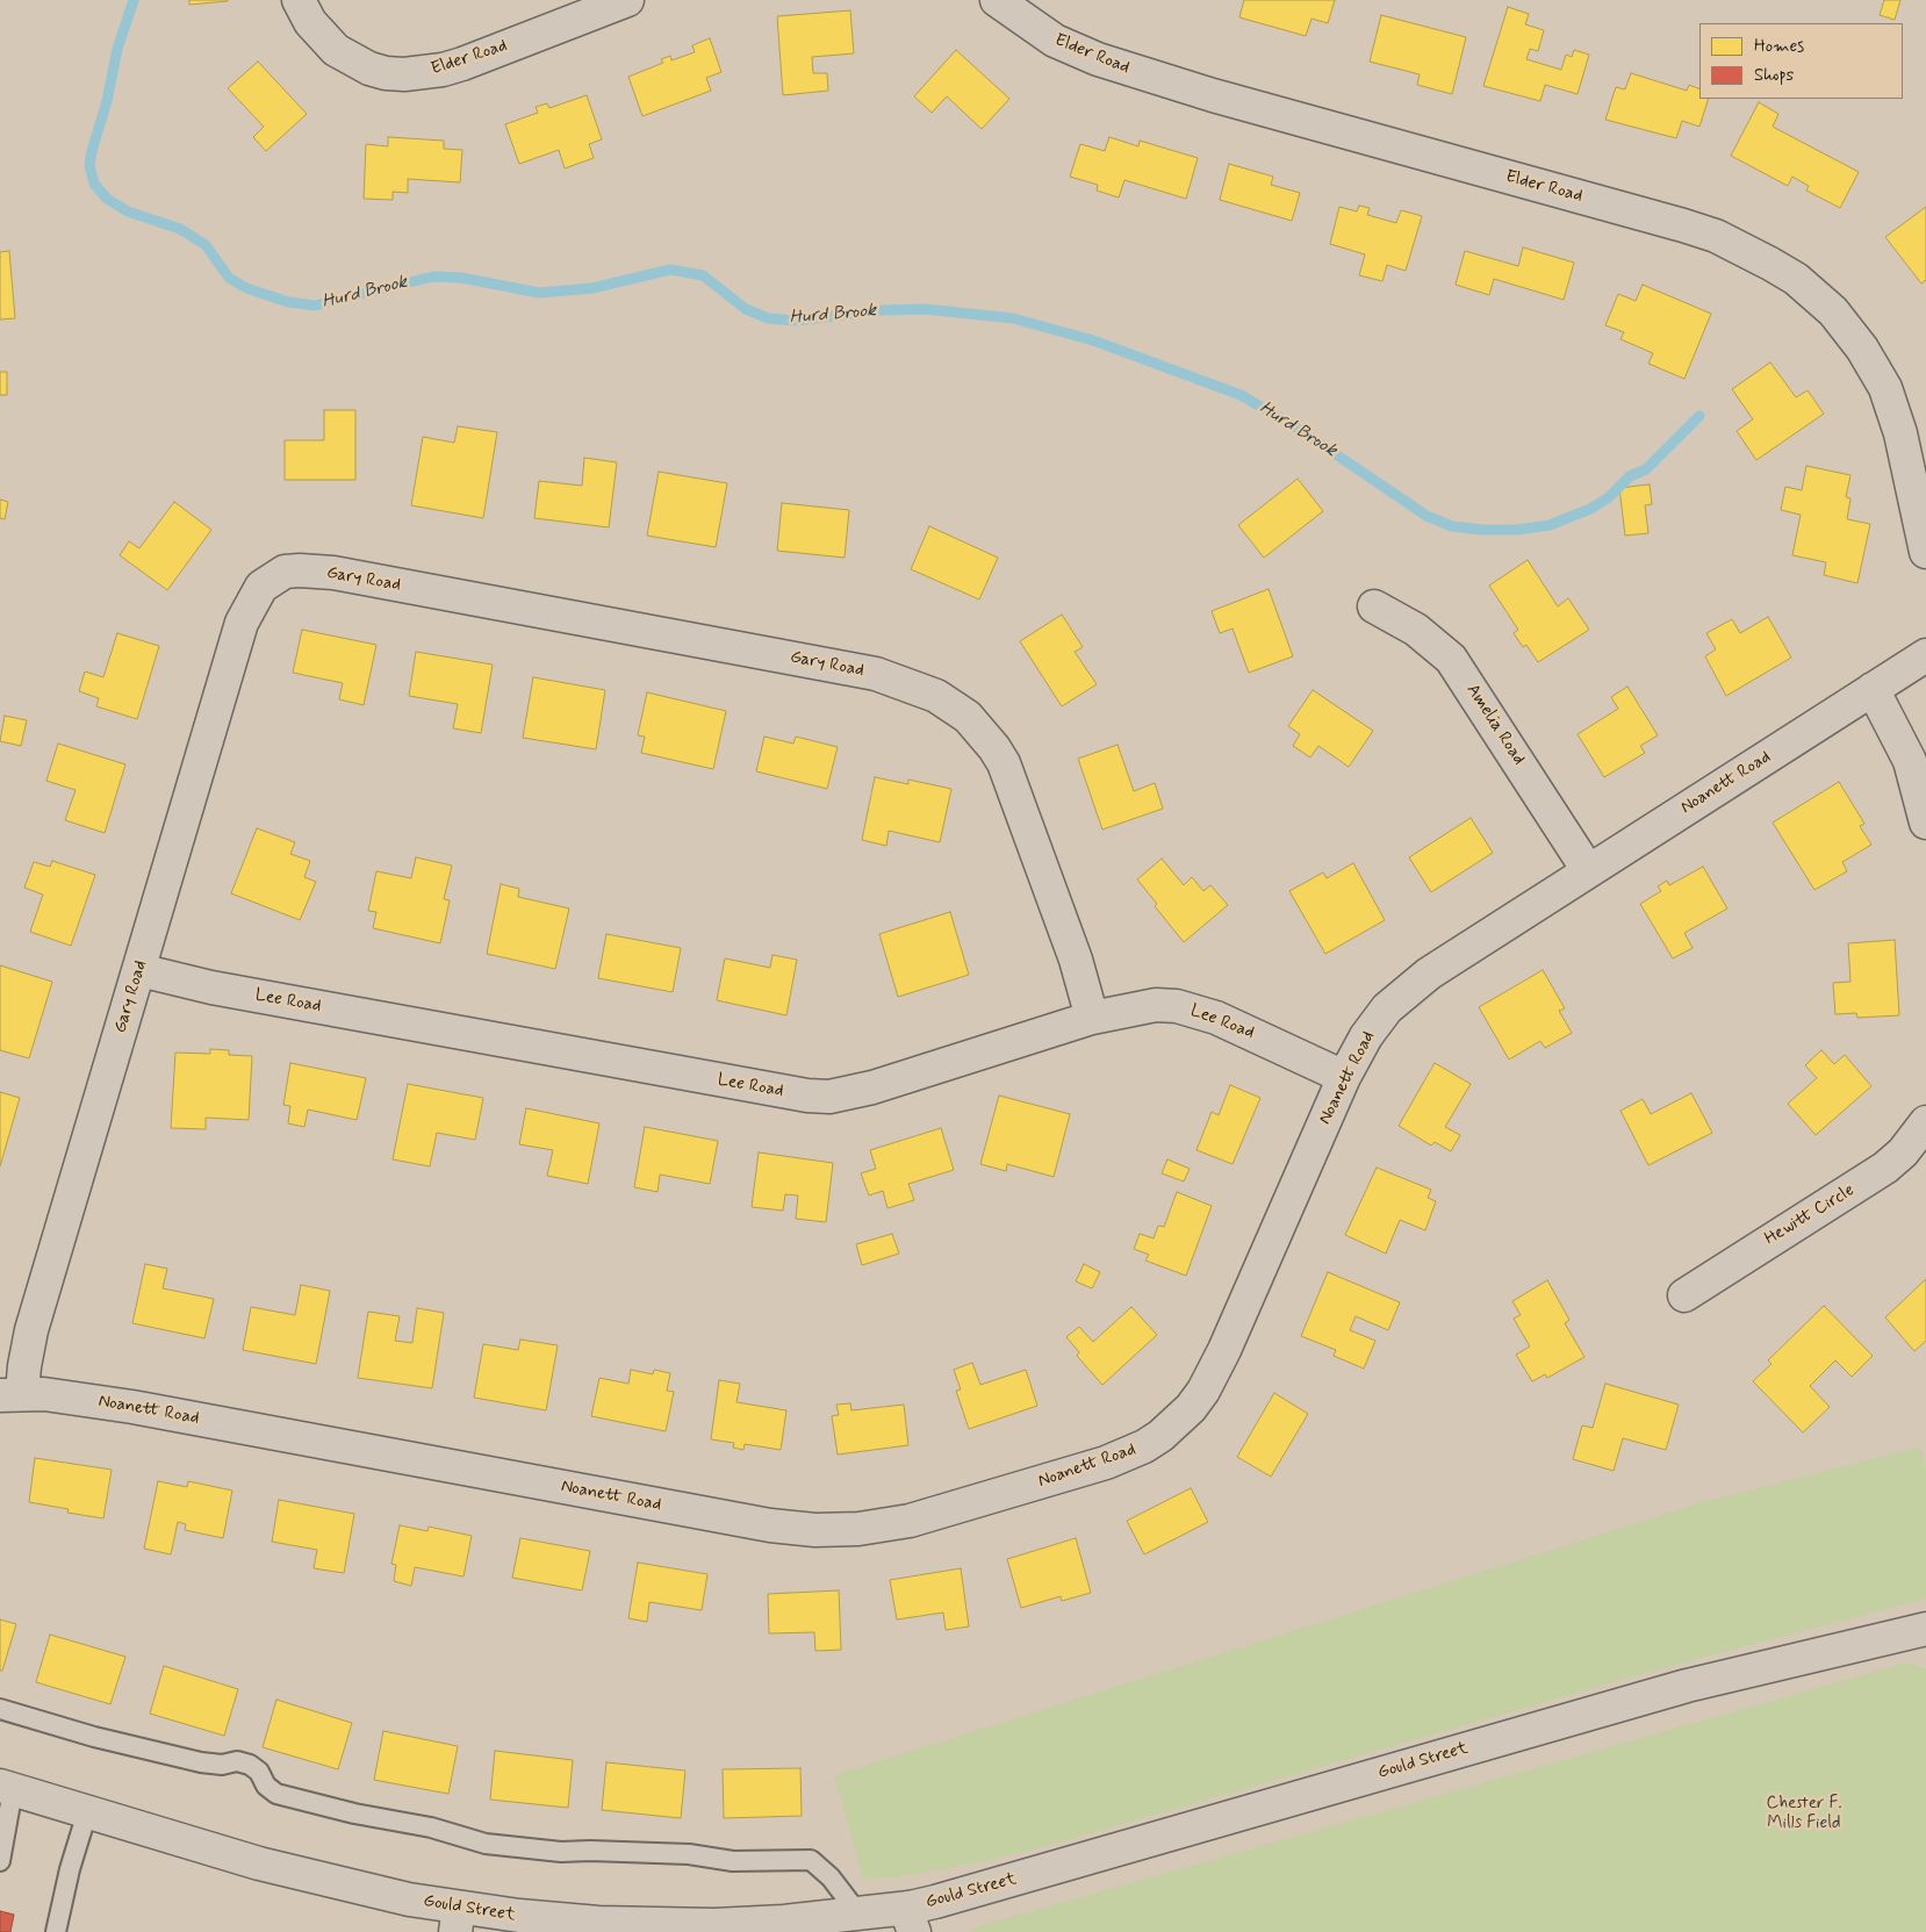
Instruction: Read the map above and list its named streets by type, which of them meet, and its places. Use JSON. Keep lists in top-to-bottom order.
{
  "streets": {
    "street": [
      "Elder Road",
      "Gary Road",
      "Amelia Road",
      "Noanett Road",
      "Lee Road",
      "Hewitt Circle",
      "Gould Street"
    ]
  },
  "crossings": [
    ["Gary Road", "Noanett Road"],
    ["Gary Road", "Lee Road"],
    ["Amelia Road", "Noanett Road"],
    ["Noanett Road", "Lee Road"]
  ],
  "water": ["Hurd Brook"],
  "parks": ["Chester F. Mills Field"],
  "legend": ["Homes", "Shops"]
}
